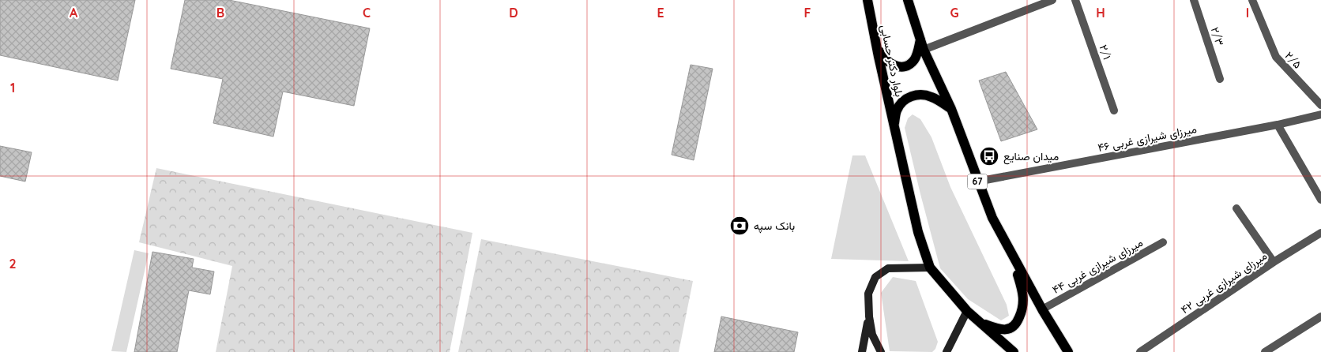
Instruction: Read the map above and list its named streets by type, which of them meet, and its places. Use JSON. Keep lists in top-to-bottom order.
{
  "streets": {
    "main road": ["بلوار دکتر حسابی", "67"],
    "street": [
      "۲/۳",
      "۲/۱",
      "۲/۵",
      "میرزای شیرازی غربی ۴۶",
      "میرزای شیرازی غربی ۴۴",
      "میرزای شیرازی غربی ۴۲"
    ]
  },
  "crossings": [
    ["میرزای شیرازی غربی ۴۶", "67"],
    ["67", "میرزای شیرازی غربی ۴۴"]
  ],
  "places": {
    "bus stop": ["میدان صنایع"],
    "bank": ["بانک سپه"]
  },
  "grid": {
    "columns": [
      "A",
      "B",
      "C",
      "D",
      "E",
      "F",
      "G",
      "H",
      "I"
    ],
    "rows": ["1", "2"]
  }
}
